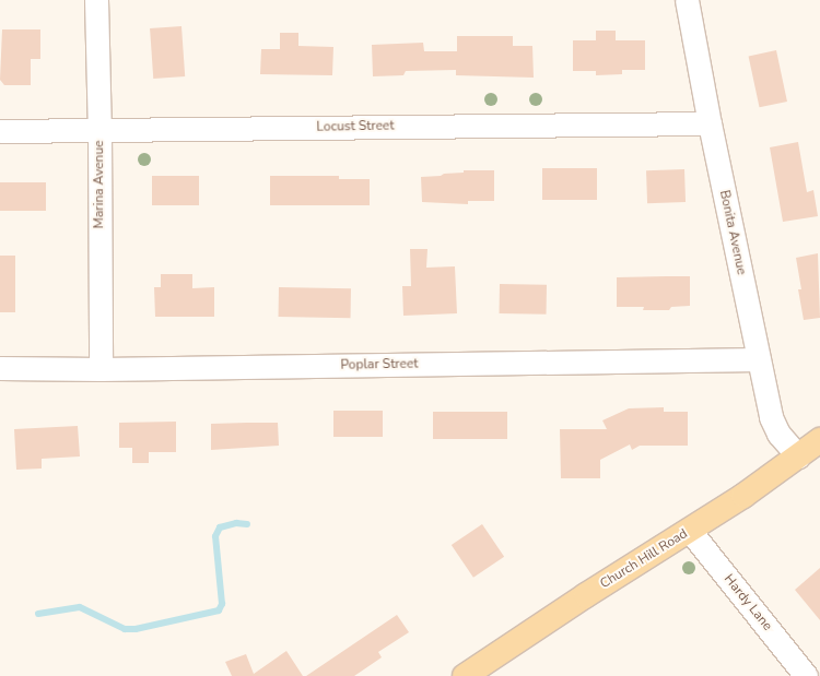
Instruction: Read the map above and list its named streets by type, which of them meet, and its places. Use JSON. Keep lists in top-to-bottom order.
{
  "streets": {
    "main road": ["Church Hill Road"],
    "street": [
      "Locust Street",
      "Marina Avenue",
      "Bonita Avenue",
      "Poplar Street",
      "Hardy Lane"
    ]
  },
  "crossings": [
    ["Locust Street", "Marina Avenue"],
    ["Locust Street", "Bonita Avenue"],
    ["Marina Avenue", "Poplar Street"],
    ["Bonita Avenue", "Poplar Street"],
    ["Bonita Avenue", "Church Hill Road"],
    ["Church Hill Road", "Hardy Lane"]
  ]
}
